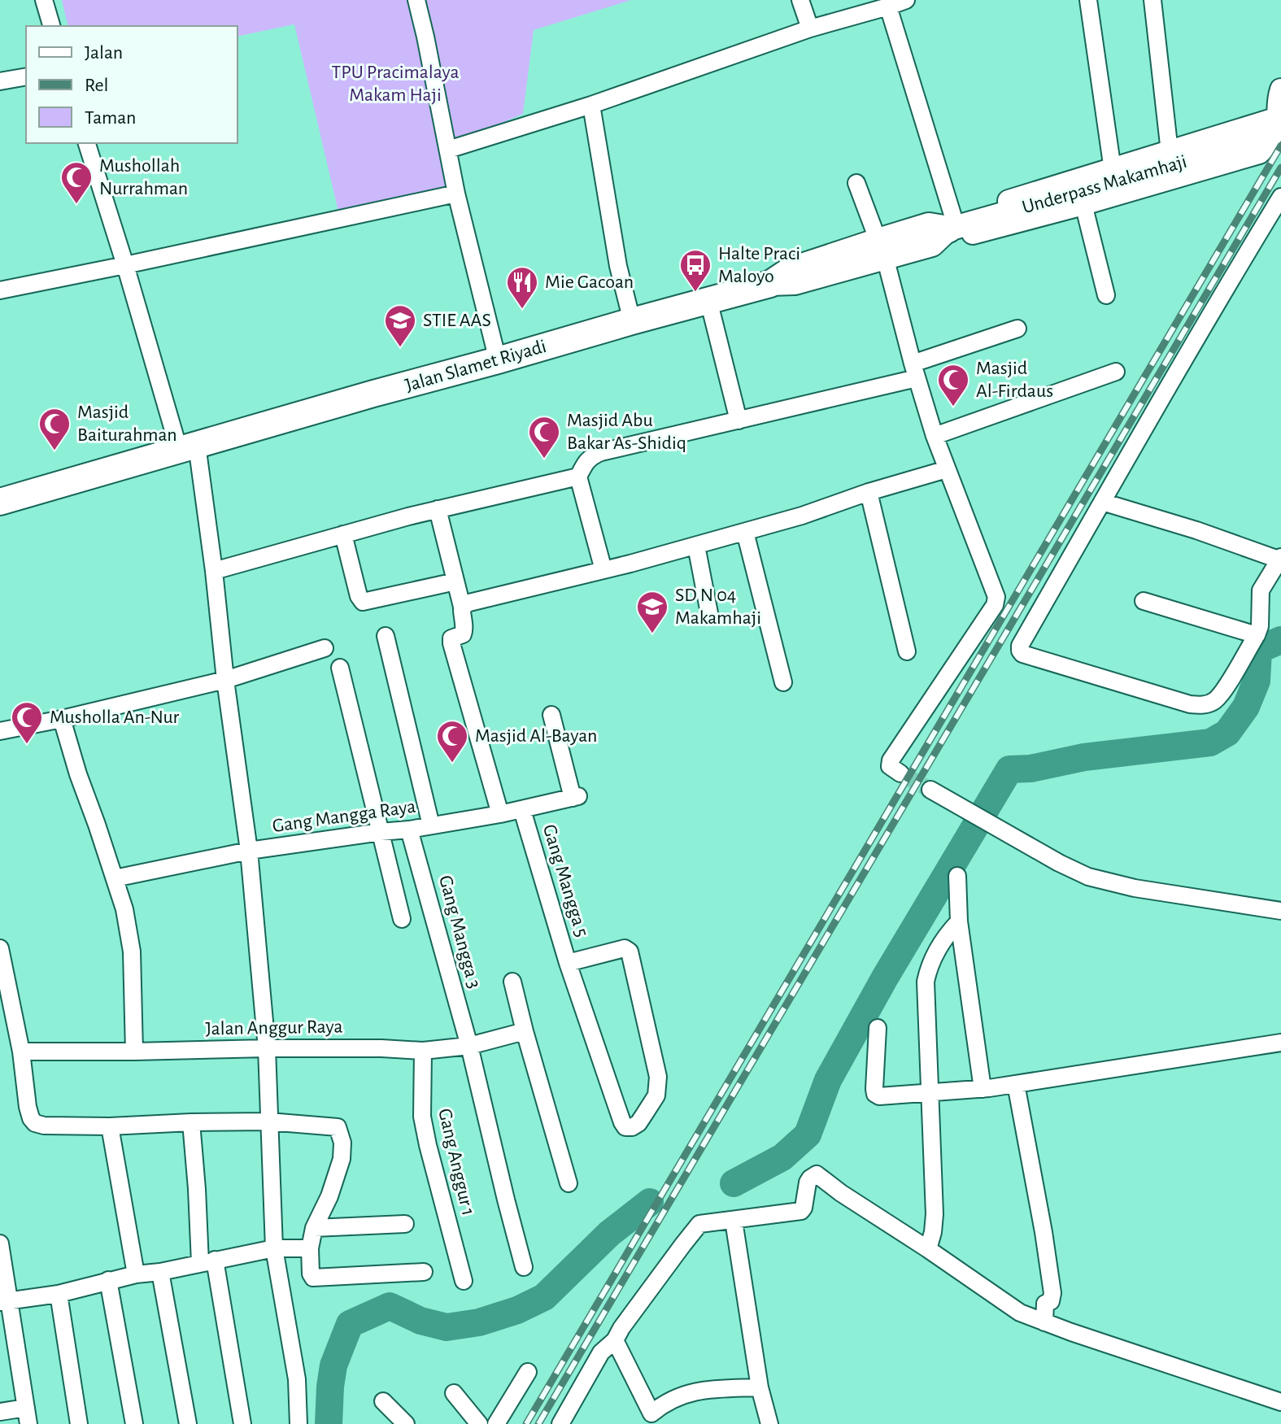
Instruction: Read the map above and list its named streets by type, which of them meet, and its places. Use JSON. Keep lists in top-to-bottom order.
{
  "streets": {
    "main road": ["Underpass Makamhaji", "Jalan Slamet Riyadi"],
    "street": [
      "Gang Mangga Raya",
      "Gang Mangga 5",
      "Gang Mangga 3",
      "Jalan Anggur Raya",
      "Gang Anggur 1"
    ]
  },
  "crossings": [
    ["Underpass Makamhaji", "Jalan Slamet Riyadi"],
    ["Gang Mangga Raya", "Gang Mangga 5"],
    ["Gang Mangga Raya", "Gang Mangga 3"],
    ["Gang Mangga 3", "Jalan Anggur Raya"],
    ["Jalan Anggur Raya", "Gang Anggur 1"]
  ],
  "parks": ["TPU Pracimalaya Makam Haji"],
  "places": {
    "mosque": [
      "Mushollah Nurrahman",
      "Masjid Al-Firdaus",
      "Masjid Baiturahman",
      "Masjid Abu Bakar As-Shidiq",
      "Musholla An-Nur",
      "Masjid Al-Bayan"
    ],
    "bus stop": ["Halte Praci Maloyo"],
    "restaurant": ["Mie Gacoan"],
    "school or university": ["STIE AAS", "SD N 04 Makamhaji"]
  },
  "legend": ["Jalan", "Rel", "Taman"]
}
